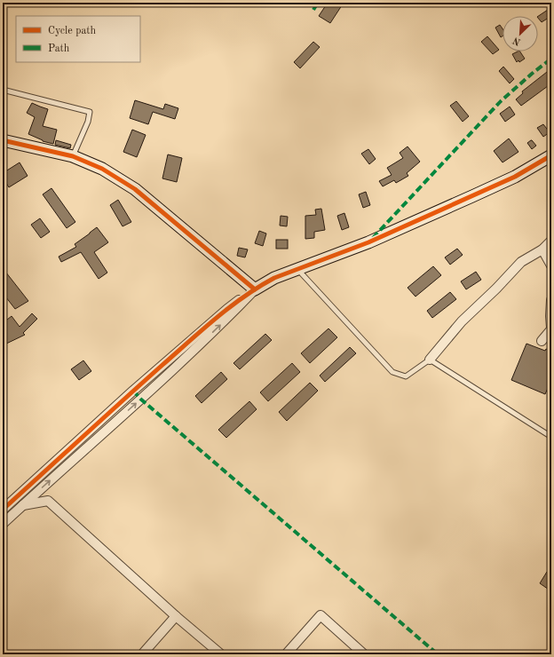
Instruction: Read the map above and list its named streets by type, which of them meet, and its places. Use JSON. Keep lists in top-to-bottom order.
{
  "legend": ["Cycle path", "Path"],
  "north": "bottom left"
}
